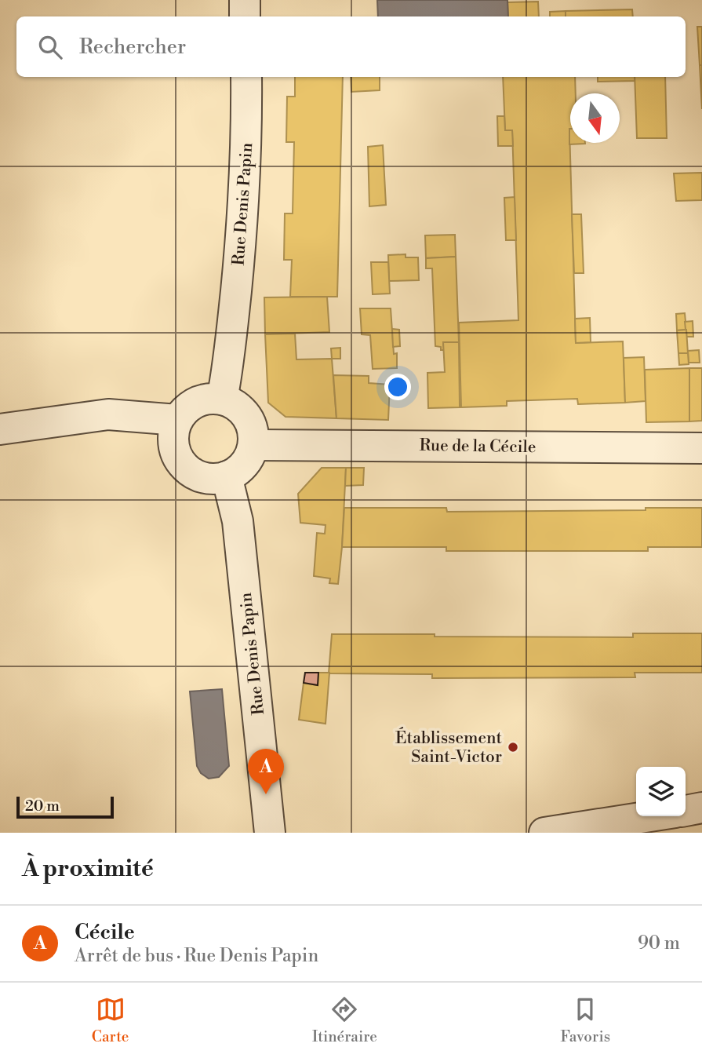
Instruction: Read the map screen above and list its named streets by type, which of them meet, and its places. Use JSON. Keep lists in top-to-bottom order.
{
  "streets": {
    "street": ["Rue Denis Papin", "Rue de la Cécile"]
  },
  "crossings": [
    ["Rue Denis Papin", "Rue de la Cécile"]
  ],
  "places": ["Établissement Saint-Victor"],
  "scale_bar": "20 m",
  "north": "bottom",
  "page": {
    "search": "Rechercher",
    "pins": "A",
    "scale": "20 m",
    "heading": "À proximité",
    "list": [
      {
        "mark": "A",
        "name": "Cécile",
        "note": "Arrêt de bus · Rue Denis Papin",
        "value": "90 m"
      }
    ],
    "nav": ["Carte", "Itinéraire", "Favoris"]
  }
}
